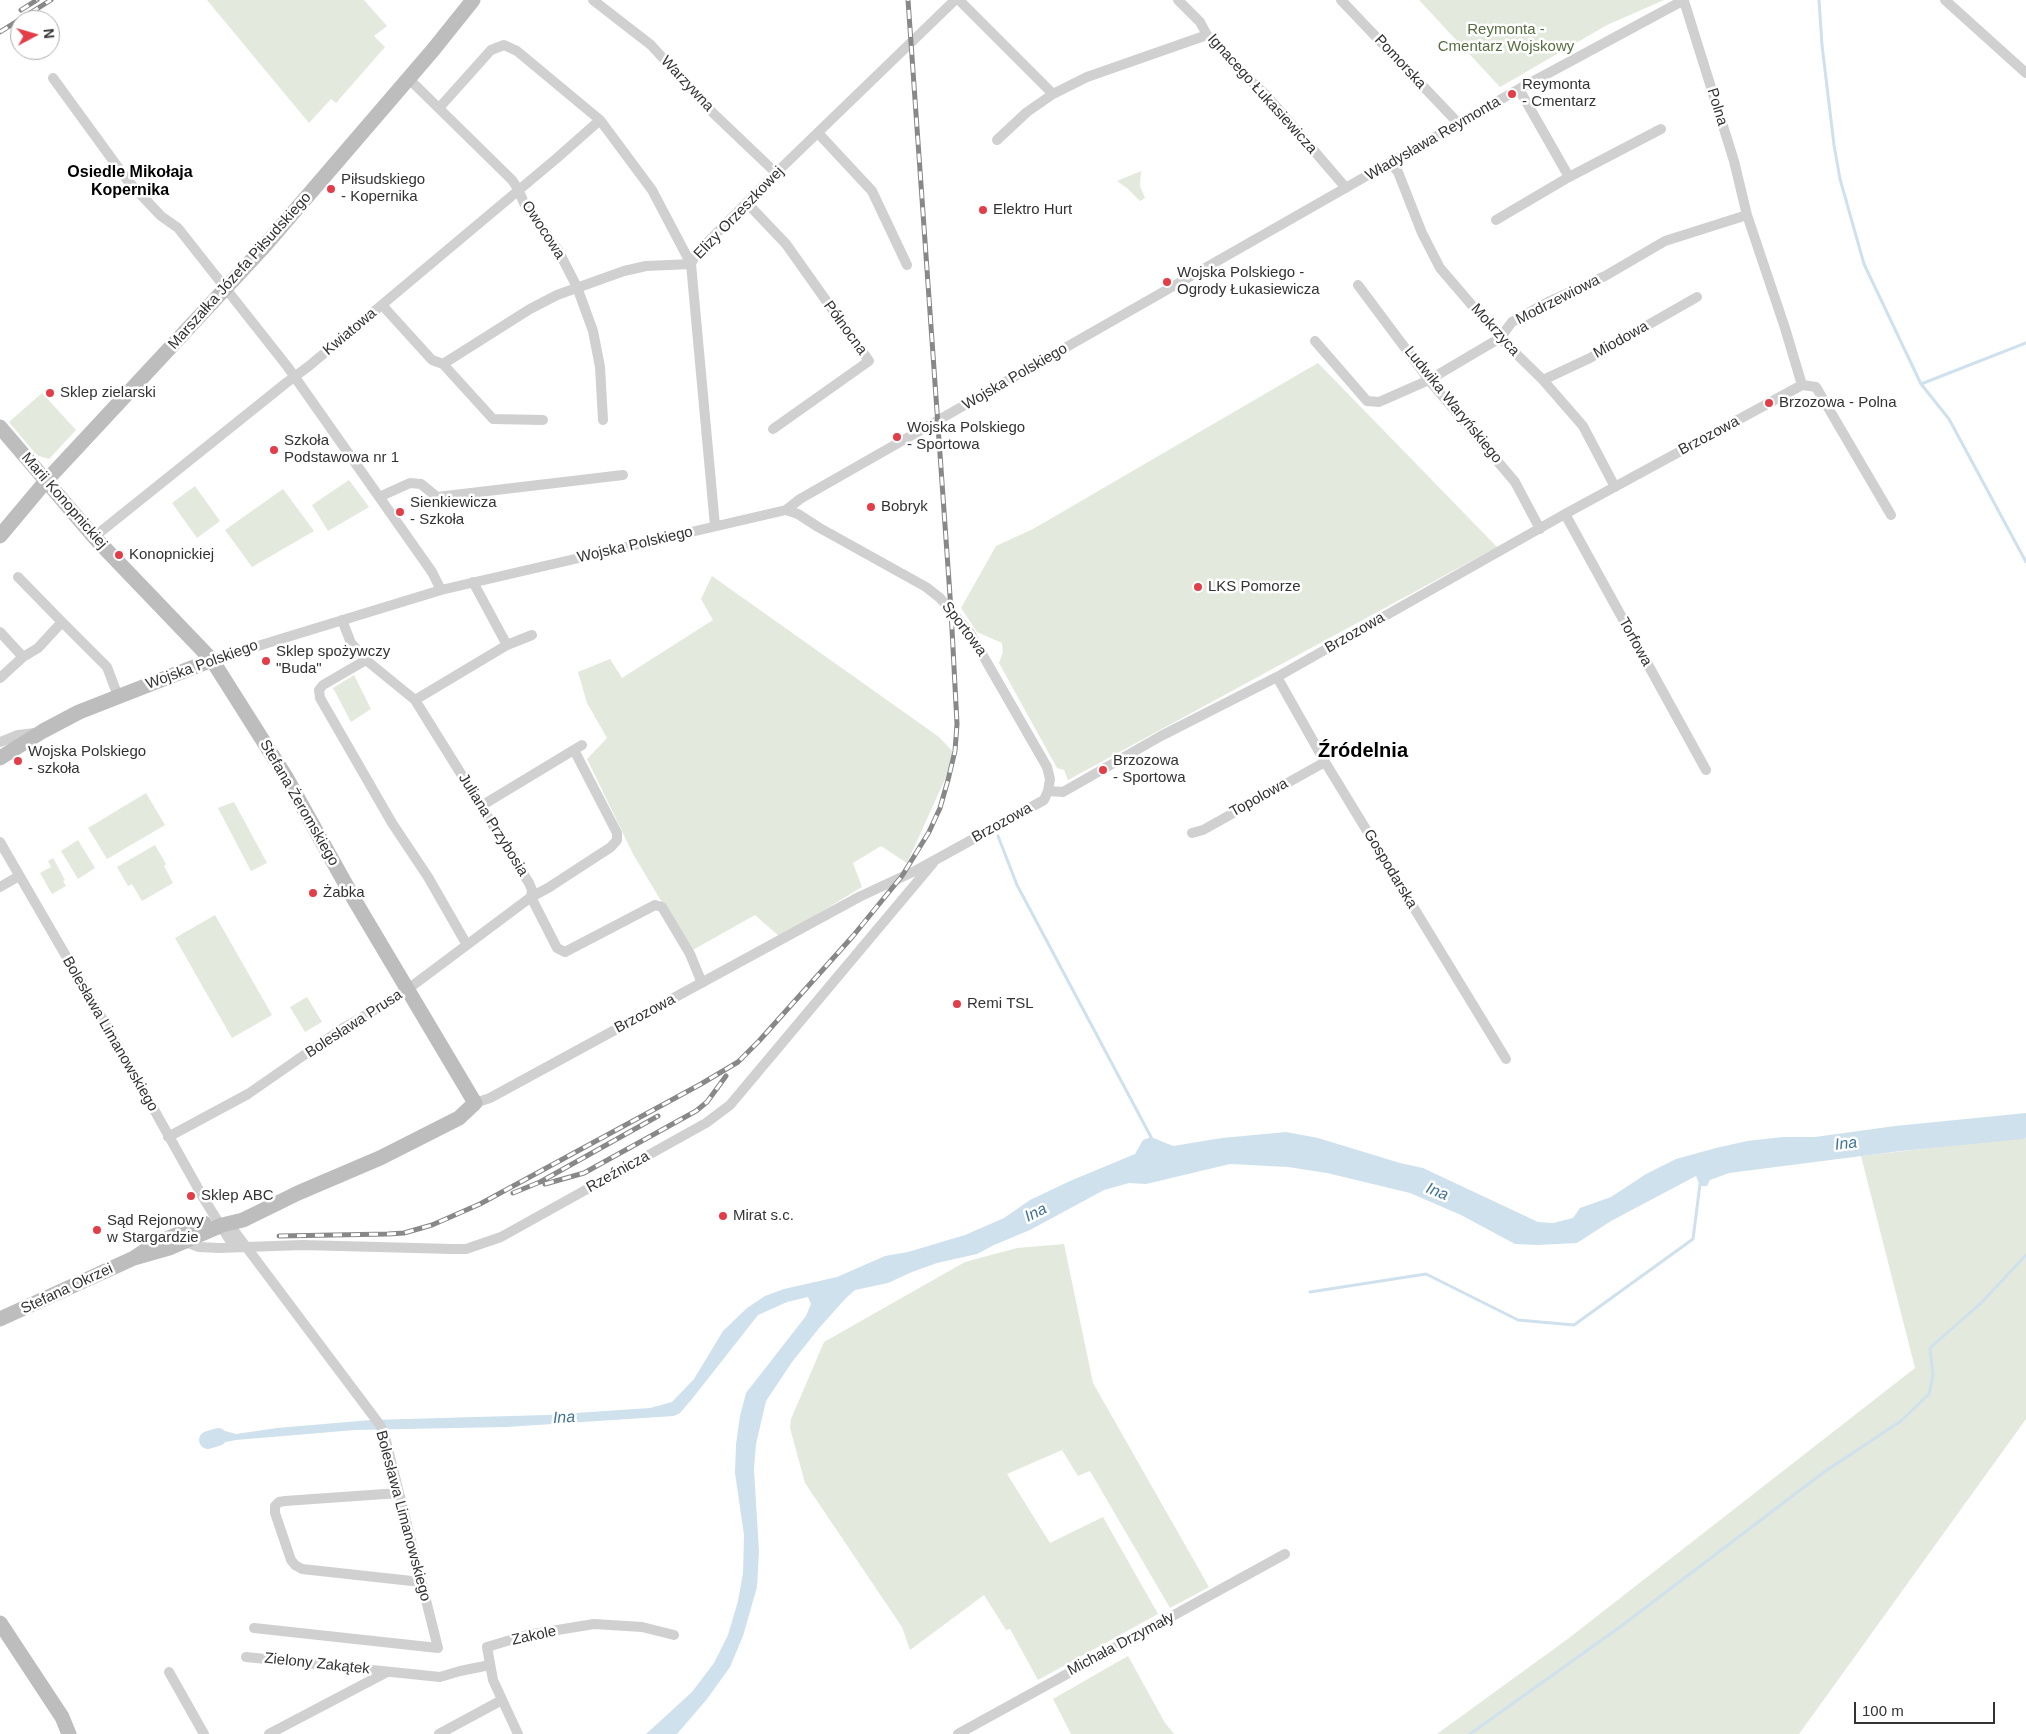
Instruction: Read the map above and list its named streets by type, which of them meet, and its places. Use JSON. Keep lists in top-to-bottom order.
{
  "streets": {
    "street": [
      "Pomorska",
      "Warzywna",
      "Ignacego Łukasiewicza",
      "Polna",
      "Władysława Reymonta",
      "Elizy Orzeszkowej",
      "Owocowa",
      "Marszałka Józefa Piłsudskiego",
      "Modrzewiowa",
      "Północna",
      "Mokrzyca",
      "Kwiatowa",
      "Miodowa",
      "Wojska Polskiego",
      "Ludwika Waryńskiego",
      "Brzozowa",
      "Marii Konopnickiej",
      "Sportowa",
      "Torfowa",
      "Topolowa",
      "Stefana Żeromskiego",
      "Juliana Przybosia",
      "Gospodarska",
      "Bolesława Prusa",
      "Bolesława Limanowskiego",
      "Rzeźnicza",
      "Stefana Okrzei",
      "Zakole",
      "Michała Drzymały",
      "Zielony Zakątek"
    ]
  },
  "crossings": [
    ["Pomorska", "Władysława Reymonta"],
    ["Warzywna", "Elizy Orzeszkowej"],
    ["Ignacego Łukasiewicza", "Władysława Reymonta"],
    ["Polna", "Władysława Reymonta"],
    ["Polna", "Modrzewiowa"],
    ["Władysława Reymonta", "Mokrzyca"],
    ["Władysława Reymonta", "Wojska Polskiego"],
    ["Elizy Orzeszkowej", "Północna"],
    ["Elizy Orzeszkowej", "Wojska Polskiego"],
    ["Owocowa", "Marszałka Józefa Piłsudskiego"],
    ["Owocowa", "Kwiatowa"],
    ["Marszałka Józefa Piłsudskiego", "Marii Konopnickiej"],
    ["Modrzewiowa", "Mokrzyca"],
    ["Modrzewiowa", "Ludwika Waryńskiego"],
    ["Mokrzyca", "Miodowa"],
    ["Mokrzyca", "Brzozowa"],
    ["Kwiatowa", "Marii Konopnickiej"],
    ["Wojska Polskiego", "Marii Konopnickiej"],
    ["Wojska Polskiego", "Sportowa"],
    ["Wojska Polskiego", "Stefana Żeromskiego"],
    ["Wojska Polskiego", "Juliana Przybosia"],
    ["Ludwika Waryńskiego", "Brzozowa"],
    ["Brzozowa", "Sportowa"],
    ["Brzozowa", "Torfowa"],
    ["Brzozowa", "Stefana Żeromskiego"],
    ["Brzozowa", "Juliana Przybosia"],
    ["Brzozowa", "Gospodarska"],
    ["Brzozowa", "Bolesława Limanowskiego"],
    ["Brzozowa", "Rzeźnicza"],
    ["Brzozowa", "Stefana Okrzei"],
    ["Marii Konopnickiej", "Stefana Żeromskiego"],
    ["Topolowa", "Gospodarska"],
    ["Stefana Żeromskiego", "Bolesława Prusa"],
    ["Juliana Przybosia", "Bolesława Prusa"],
    ["Bolesława Prusa", "Bolesława Limanowskiego"],
    ["Bolesława Limanowskiego", "Rzeźnicza"],
    ["Bolesława Limanowskiego", "Stefana Okrzei"],
    ["Rzeźnicza", "Stefana Okrzei"],
    ["Zakole", "Zielony Zakątek"]
  ],
  "districts": ["Osiedle Mikołaja Kopernika", "Źródelnia"],
  "water": ["Ina"],
  "parks": ["Reymonta - Cmentarz Wojskowy"],
  "places": [
    "Reymonta - Cmentarz",
    "Piłsudskiego - Kopernika",
    "Elektro Hurt",
    "Wojska Polskiego - Ogrody Łukasiewicza",
    "Sklep zielarski",
    "Brzozowa - Polna",
    "Wojska Polskiego - Sportowa",
    "Szkoła Podstawowa nr 1",
    "Bobryk",
    "Sienkiewicza - Szkoła",
    "Konopnickiej",
    "LKS Pomorze",
    "Sklep spożywczy \"Buda\"",
    "Wojska Polskiego - szkoła",
    "Brzozowa - Sportowa",
    "Żabka",
    "Remi TSL",
    "Sklep ABC",
    "Mirat s.c.",
    "Sąd Rejonowy w Stargardzie"
  ],
  "scale_bar": "100 m",
  "north": "right"
}
